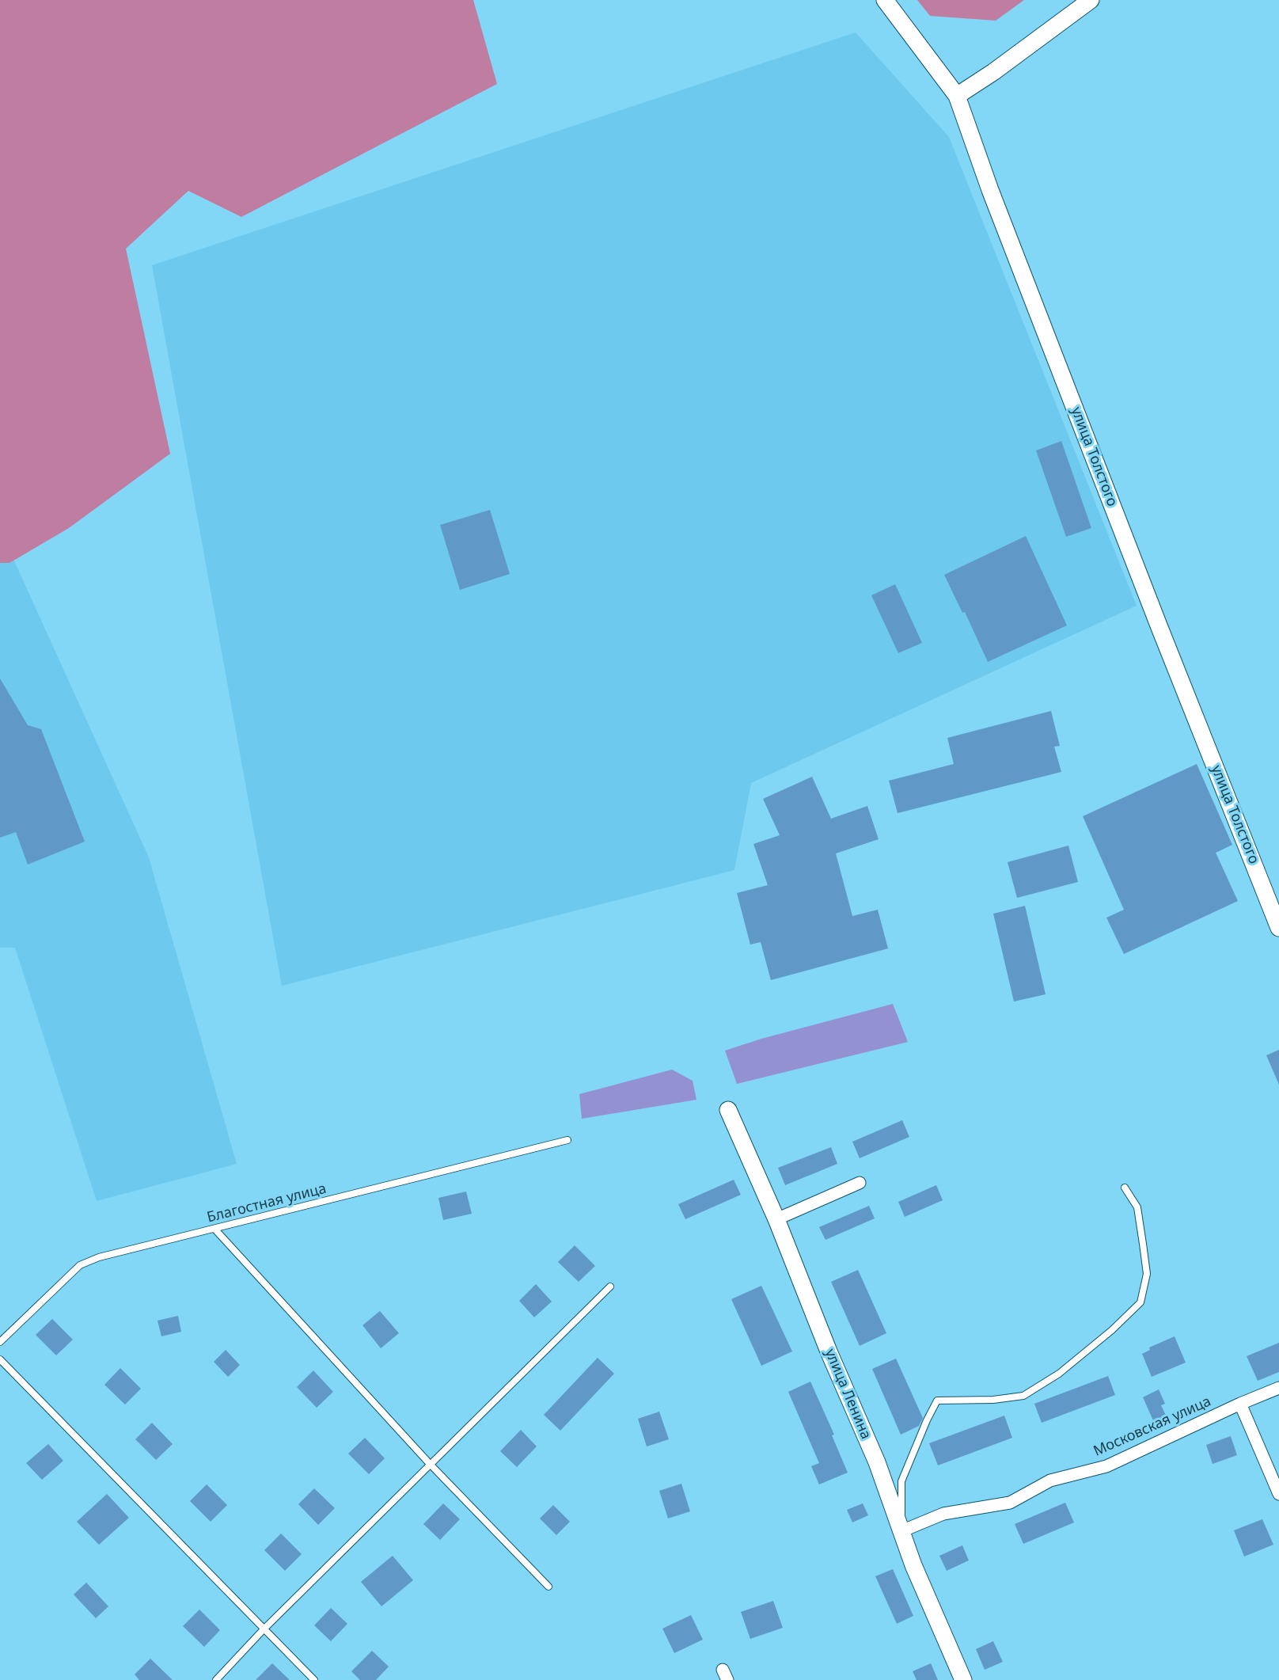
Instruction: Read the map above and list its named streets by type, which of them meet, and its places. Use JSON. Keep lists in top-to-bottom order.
{
  "streets": {
    "street": ["улица Толстого", "улица Ленина", "Московская улица"],
    "lane": ["Благостная улица"]
  },
  "crossings": [
    ["улица Ленина", "Московская улица"]
  ]
}
